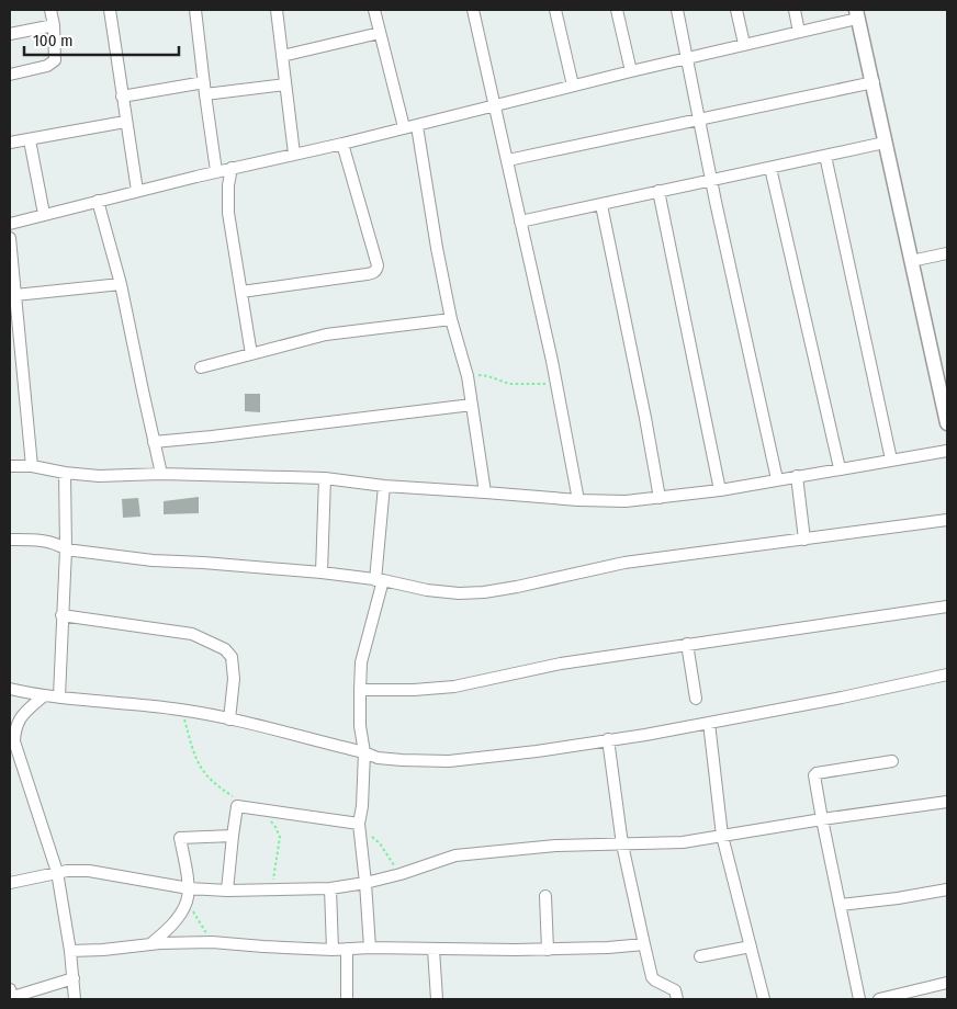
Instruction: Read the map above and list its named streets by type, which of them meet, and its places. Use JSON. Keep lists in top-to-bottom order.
{
  "scale_bar": "100 m"
}
